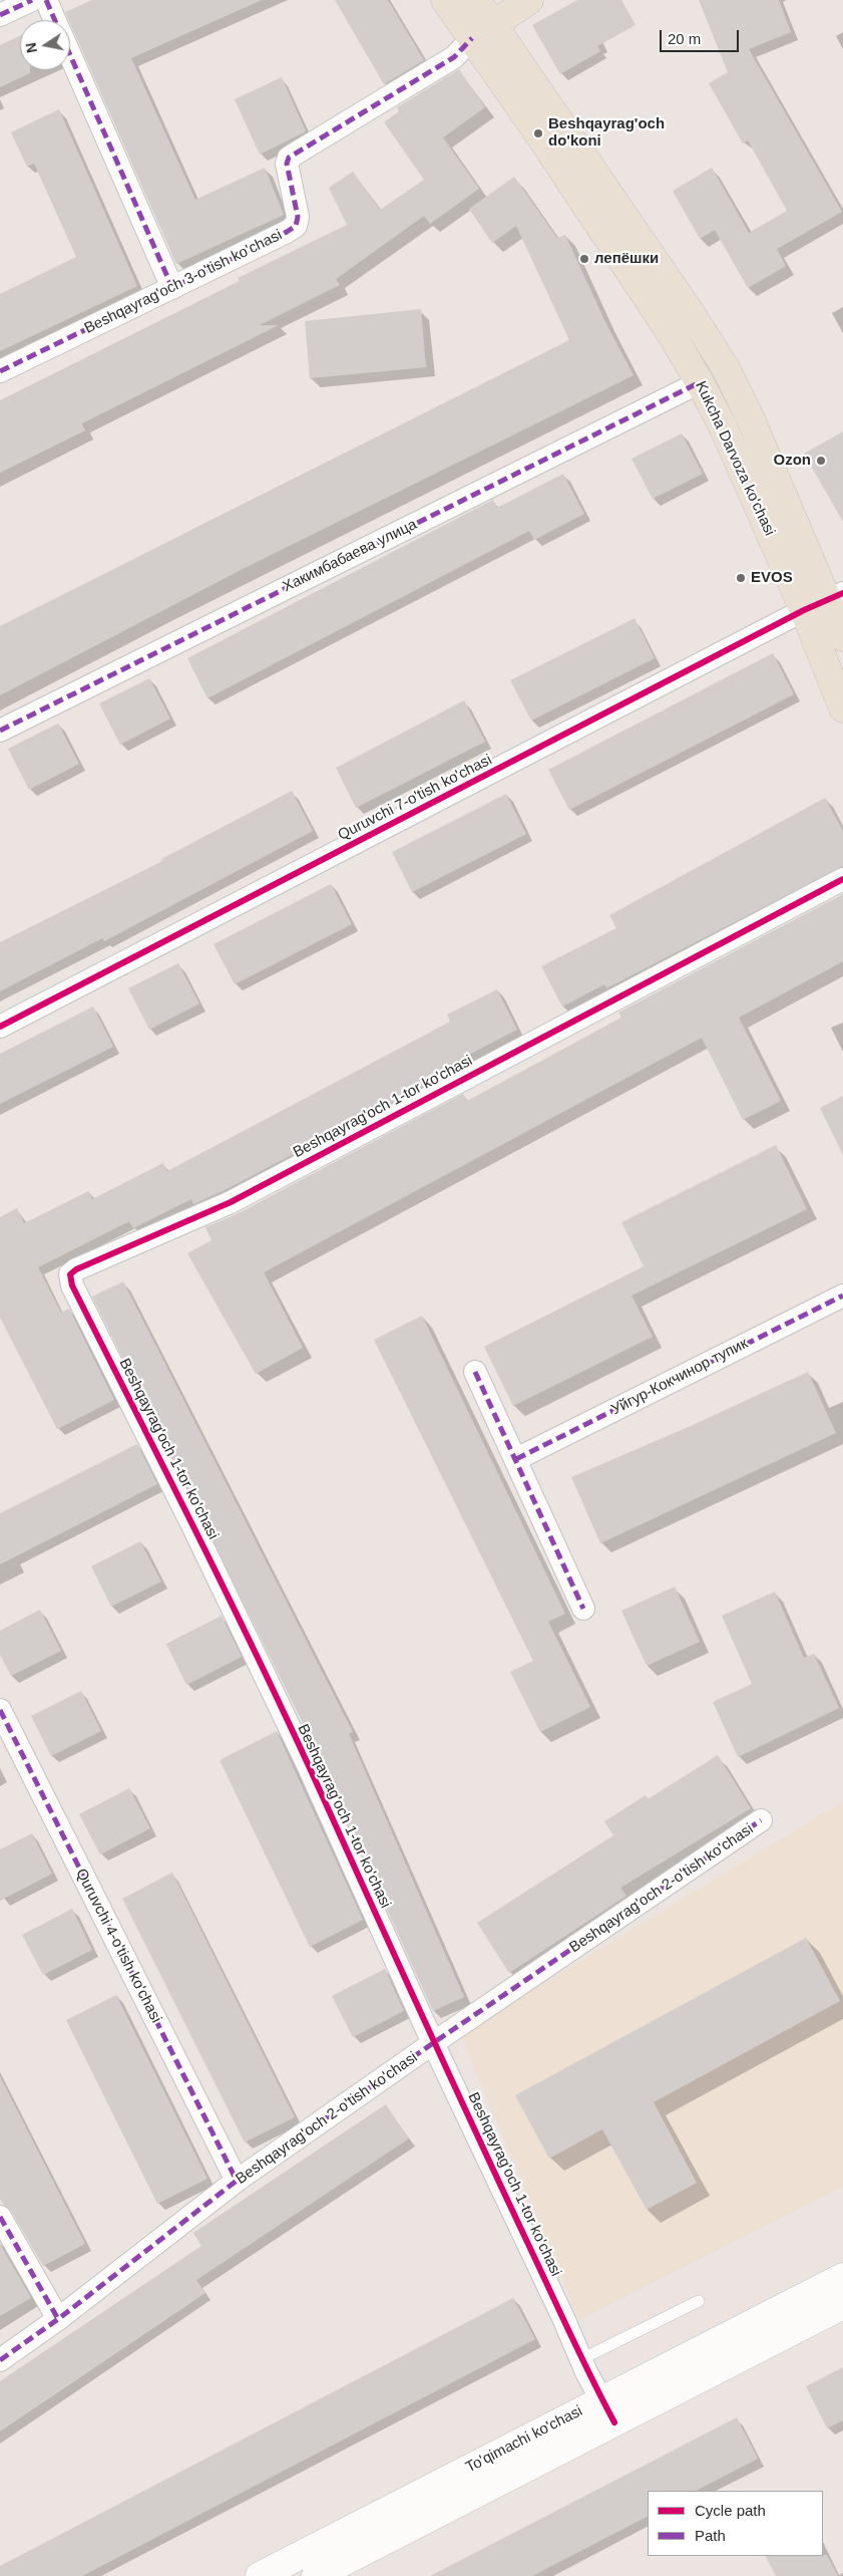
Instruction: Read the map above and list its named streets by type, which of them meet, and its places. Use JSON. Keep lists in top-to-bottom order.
{
  "streets": {
    "main road": ["Kukcha Darvoza ko'chasi", "To'qimachi ko'chasi"],
    "street": [
      "Beshqayrag'och 3-o'tish ko'chasi",
      "Хакимбабаева улица",
      "Quruvchi 7-o'tish ko'chasi",
      "Beshqayrag'och 1-tor ko'chasi",
      "Уйгур-Кокчинор тупик",
      "Beshqayrag'och 2-o'tish ko'chasi",
      "Quruvchi 4-o'tish ko'chasi"
    ]
  },
  "crossings": [
    ["Beshqayrag'och 3-o'tish ko'chasi", "Kukcha Darvoza ko'chasi"],
    ["Kukcha Darvoza ko'chasi", "Хакимбабаева улица"],
    ["Kukcha Darvoza ko'chasi", "Quruvchi 7-o'tish ko'chasi"],
    ["Beshqayrag'och 1-tor ko'chasi", "Beshqayrag'och 2-o'tish ko'chasi"],
    ["Beshqayrag'och 1-tor ko'chasi", "To'qimachi ko'chasi"],
    ["Beshqayrag'och 2-o'tish ko'chasi", "Quruvchi 4-o'tish ko'chasi"]
  ],
  "places": [
    "Beshqayrag'och do'koni",
    "лепёшки",
    "Ozon",
    "EVOS"
  ],
  "legend": ["Cycle path", "Path"],
  "scale_bar": "20 m",
  "north": "left"
}
